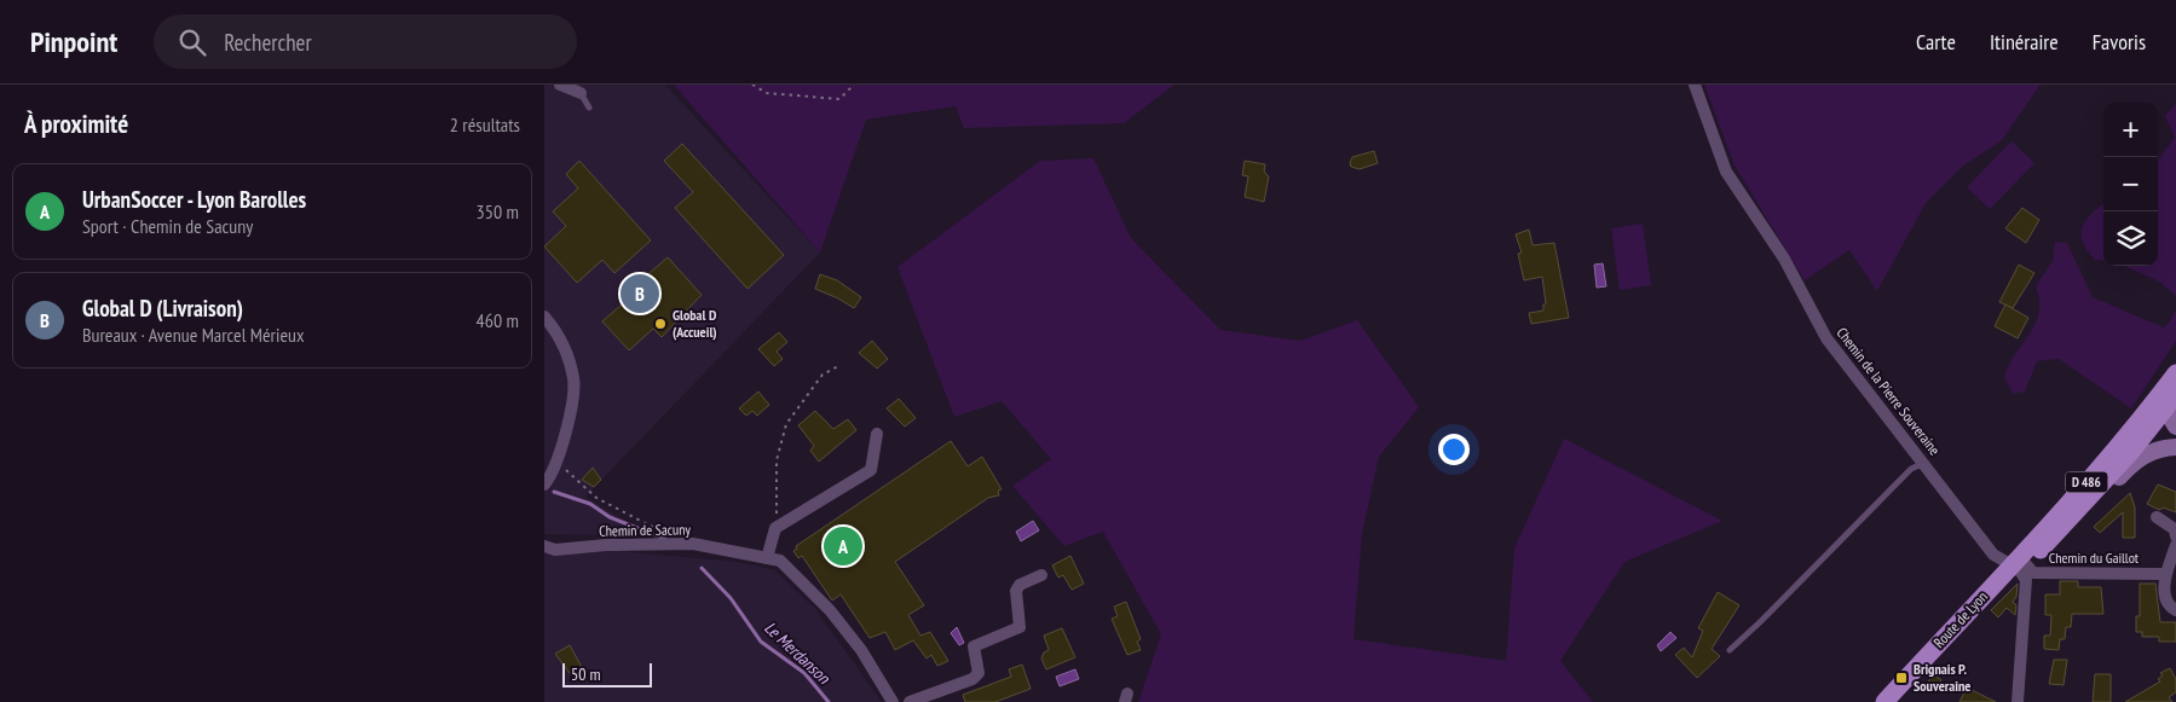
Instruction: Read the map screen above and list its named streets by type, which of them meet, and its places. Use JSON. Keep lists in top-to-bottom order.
{
  "streets": {
    "main road": ["D 486", "Route de Lyon"],
    "street": ["Chemin de la Pierre Souveraine", "Chemin de Sacuny", "Chemin du Gaillot"]
  },
  "crossings": [
    ["Chemin de la Pierre Souveraine", "D 486"],
    ["Chemin de la Pierre Souveraine", "Chemin du Gaillot"],
    ["Chemin de la Pierre Souveraine", "Route de Lyon"],
    ["D 486", "Chemin du Gaillot"],
    ["D 486", "Route de Lyon"],
    ["Chemin du Gaillot", "Route de Lyon"]
  ],
  "water": ["Le Merdanson"],
  "places": {
    "other": ["Global D (Accueil)"],
    "transit": ["Brignais P. Souveraine"]
  },
  "scale_bar": "50 m",
  "page": {
    "header": "Pinpoint",
    "search": "Rechercher",
    "nav": ["Carte", "Itinéraire", "Favoris"],
    "heading": ["À proximité", "2 résultats"],
    "map_buttons": ["+", "−"],
    "list": [
      {
        "mark": "A",
        "name": "UrbanSoccer - Lyon Barolles",
        "note": "Sport · Chemin de Sacuny",
        "value": "350 m"
      },
      {
        "mark": "B",
        "name": "Global D (Livraison)",
        "note": "Bureaux · Avenue Marcel Mérieux",
        "value": "460 m"
      }
    ],
    "pins": ["B", "A"],
    "scale": "50 m"
  }
}
